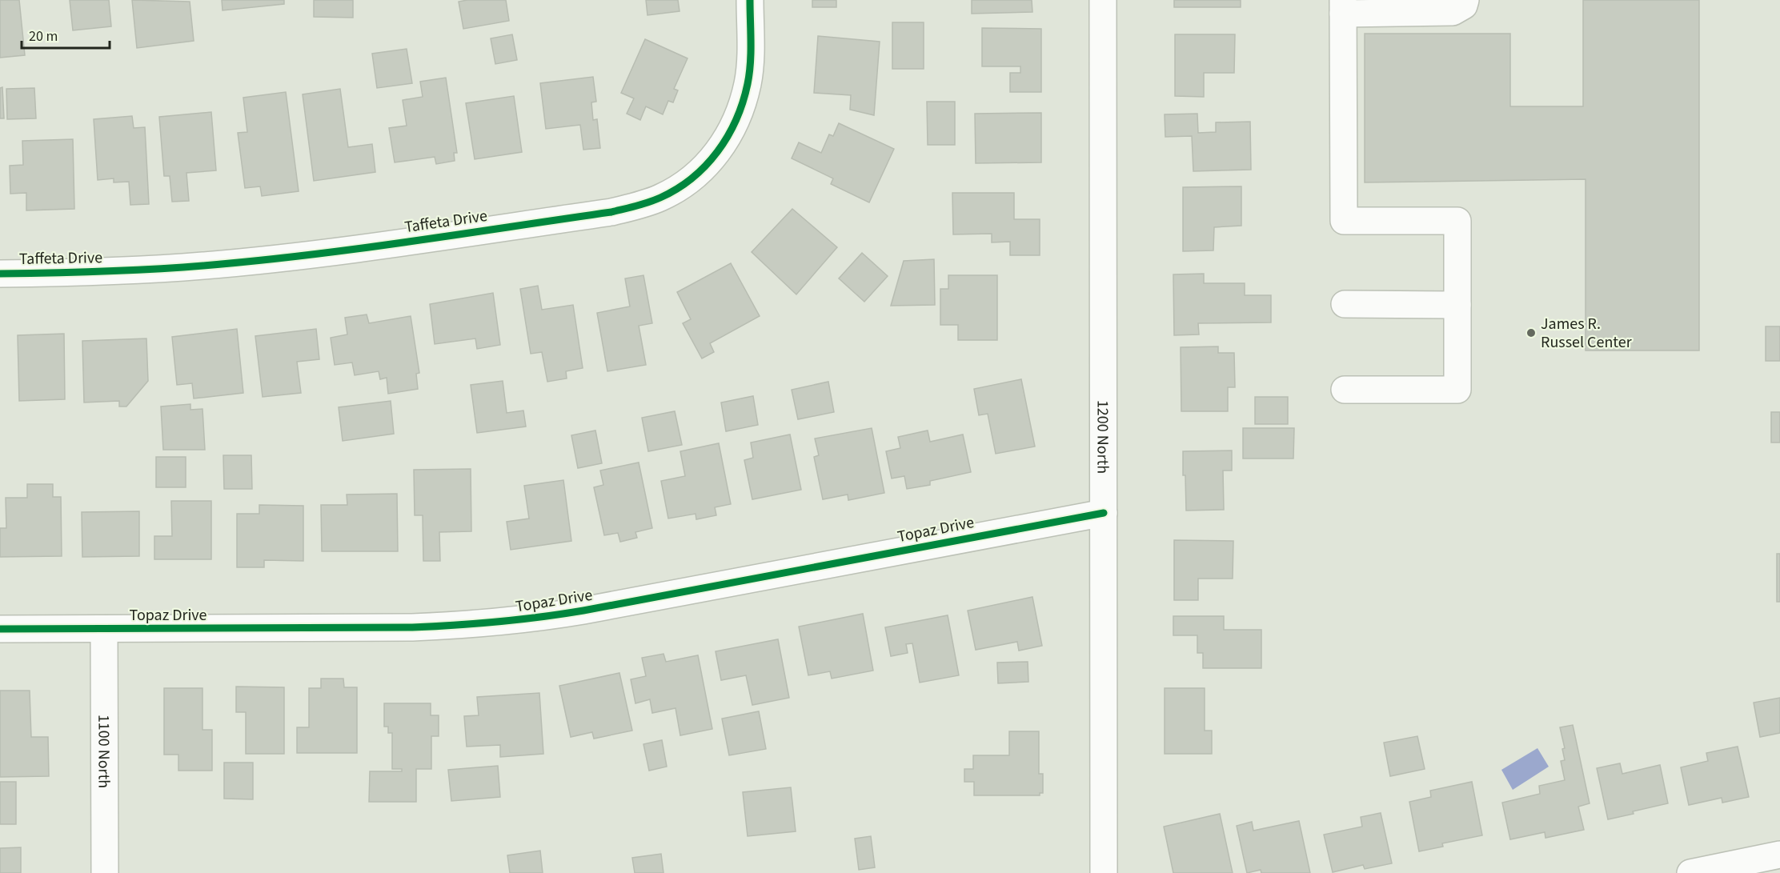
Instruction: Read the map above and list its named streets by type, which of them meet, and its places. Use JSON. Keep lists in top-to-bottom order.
{
  "streets": {
    "street": [
      "Taffeta Drive",
      "1200 North",
      "Topaz Drive",
      "1100 North"
    ]
  },
  "crossings": [
    ["1200 North", "Topaz Drive"],
    ["Topaz Drive", "1100 North"]
  ],
  "places": ["James R. Russel Center"],
  "scale_bar": "20 m"
}
